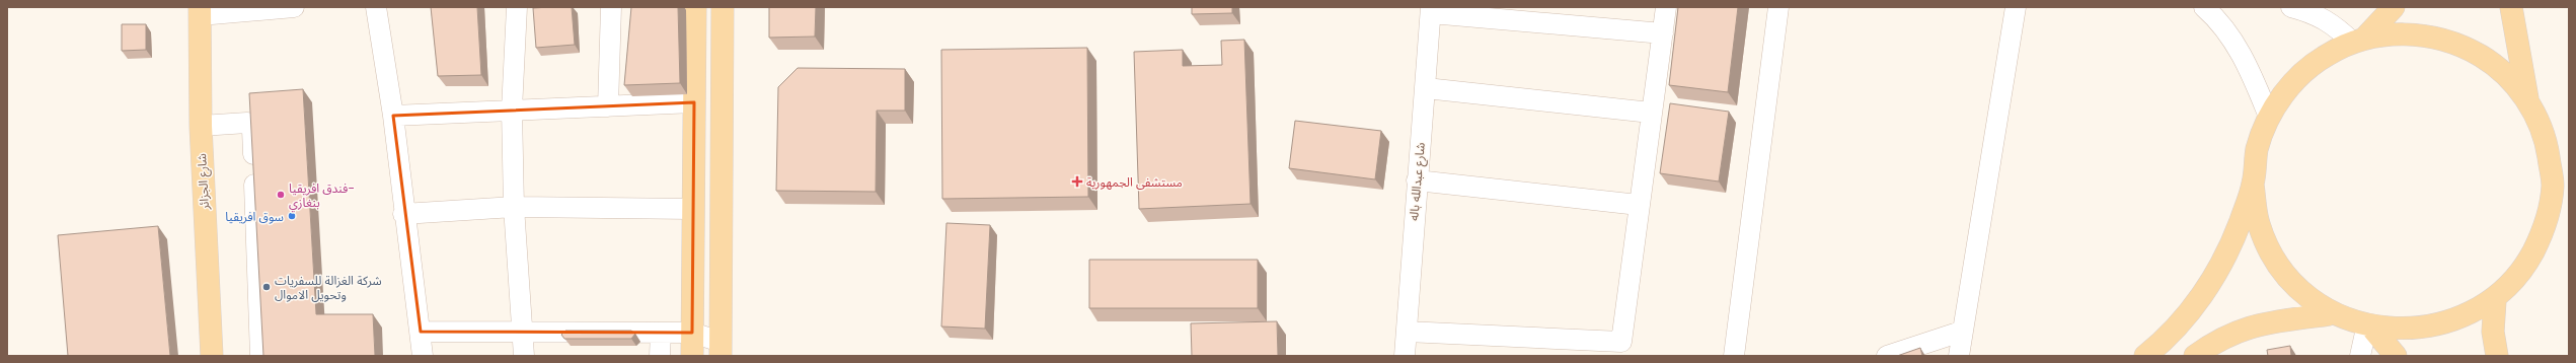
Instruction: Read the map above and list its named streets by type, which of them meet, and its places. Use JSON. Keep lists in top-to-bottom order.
{
  "streets": {
    "main road": ["شارع الجزائر"],
    "street": ["شارع عبدالله باله"]
  },
  "places": {
    "health": ["مستشفى الجمهورية"],
    "other": ["فندق افريقيا- بنغازي", "سوق افريقيا", "شركة الغزالة للسفريات وتحويل الاموال"]
  }
}
